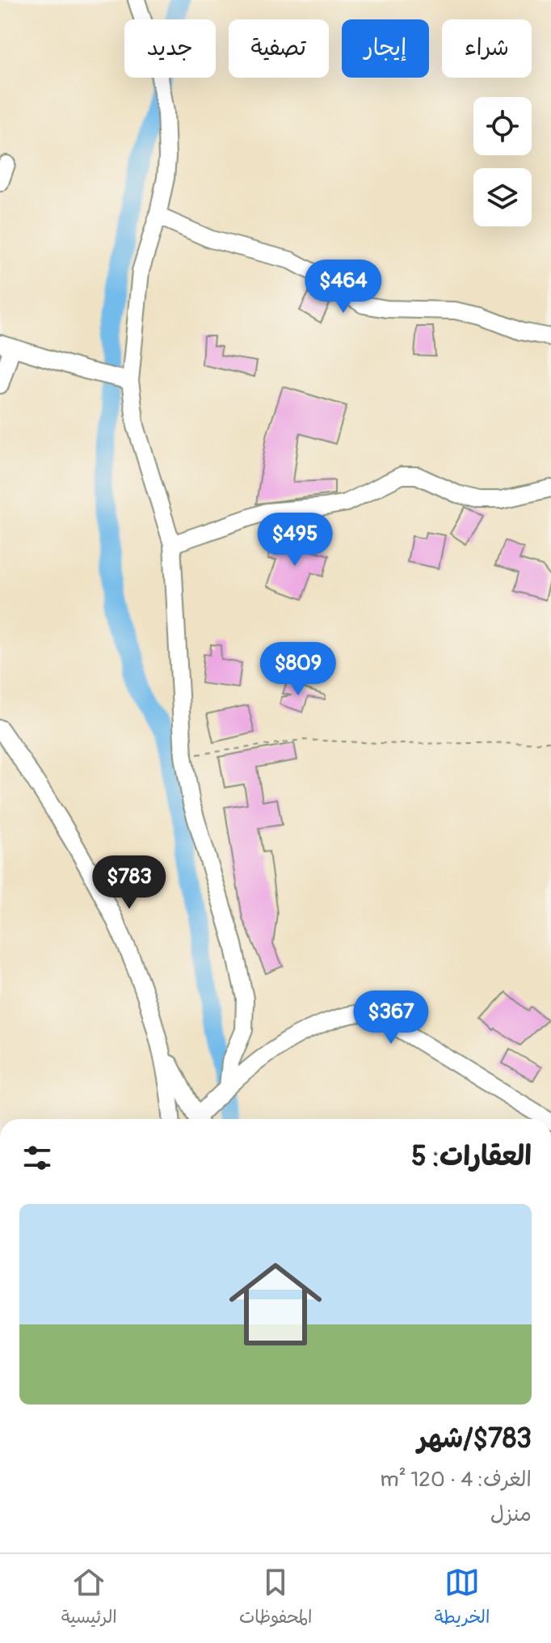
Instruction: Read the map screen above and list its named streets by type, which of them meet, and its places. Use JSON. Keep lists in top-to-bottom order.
{
  "page": {
    "chip": [
      "شراء",
      "إيجار",
      "تصفية",
      "جديد"
    ],
    "price": [
      "$464",
      "$495",
      "$809",
      "$783",
      "$367"
    ],
    "heading": "العقارات: 5",
    "list": [
      {
        "name": "$783/شهر",
        "note": "الغرف: 4 · 120 m² · منزل"
      }
    ],
    "tabs": ["الخريطة", "المحفوظات", "الرئيسية"]
  }
}
